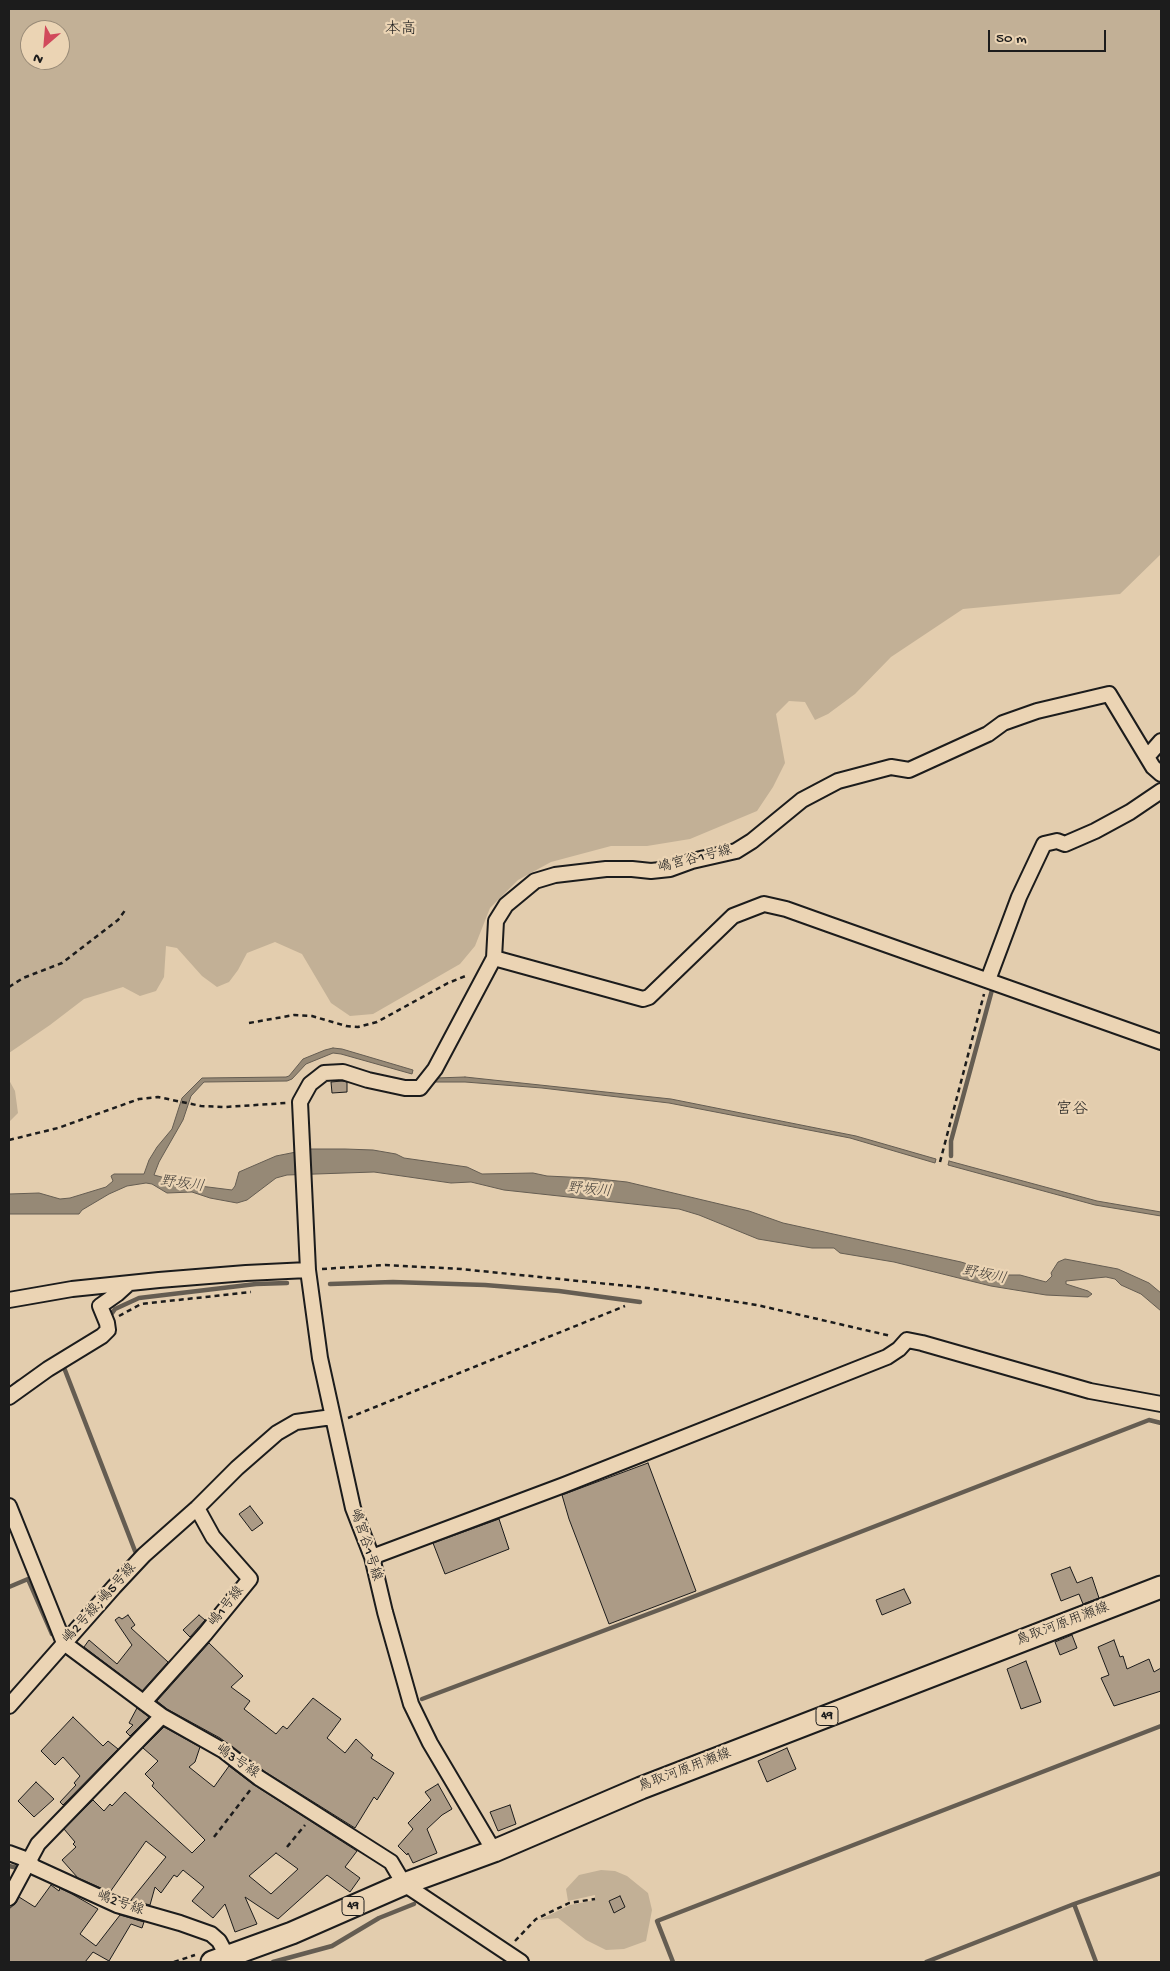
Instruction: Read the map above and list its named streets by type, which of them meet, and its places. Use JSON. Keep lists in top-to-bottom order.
{
  "streets": {
    "main road": ["鳥取河原用瀬線", "49"],
    "street": [
      "嶋宮谷1号線",
      "嶋2号線;嶋5号線",
      "嶋1号線",
      "嶋3号線",
      "嶋2号線"
    ]
  },
  "crossings": [
    ["嶋宮谷1号線", "嶋2号線;嶋5号線"],
    ["嶋宮谷1号線", "鳥取河原用瀬線"],
    ["嶋2号線;嶋5号線", "嶋1号線"],
    ["嶋2号線;嶋5号線", "嶋3号線"],
    ["嶋1号線", "嶋3号線"],
    ["鳥取河原用瀬線", "嶋3号線"],
    ["鳥取河原用瀬線", "嶋2号線"]
  ],
  "districts": ["本高", "宮谷"],
  "water": ["野坂川"],
  "scale_bar": "50 m",
  "north": "bottom left"
}
